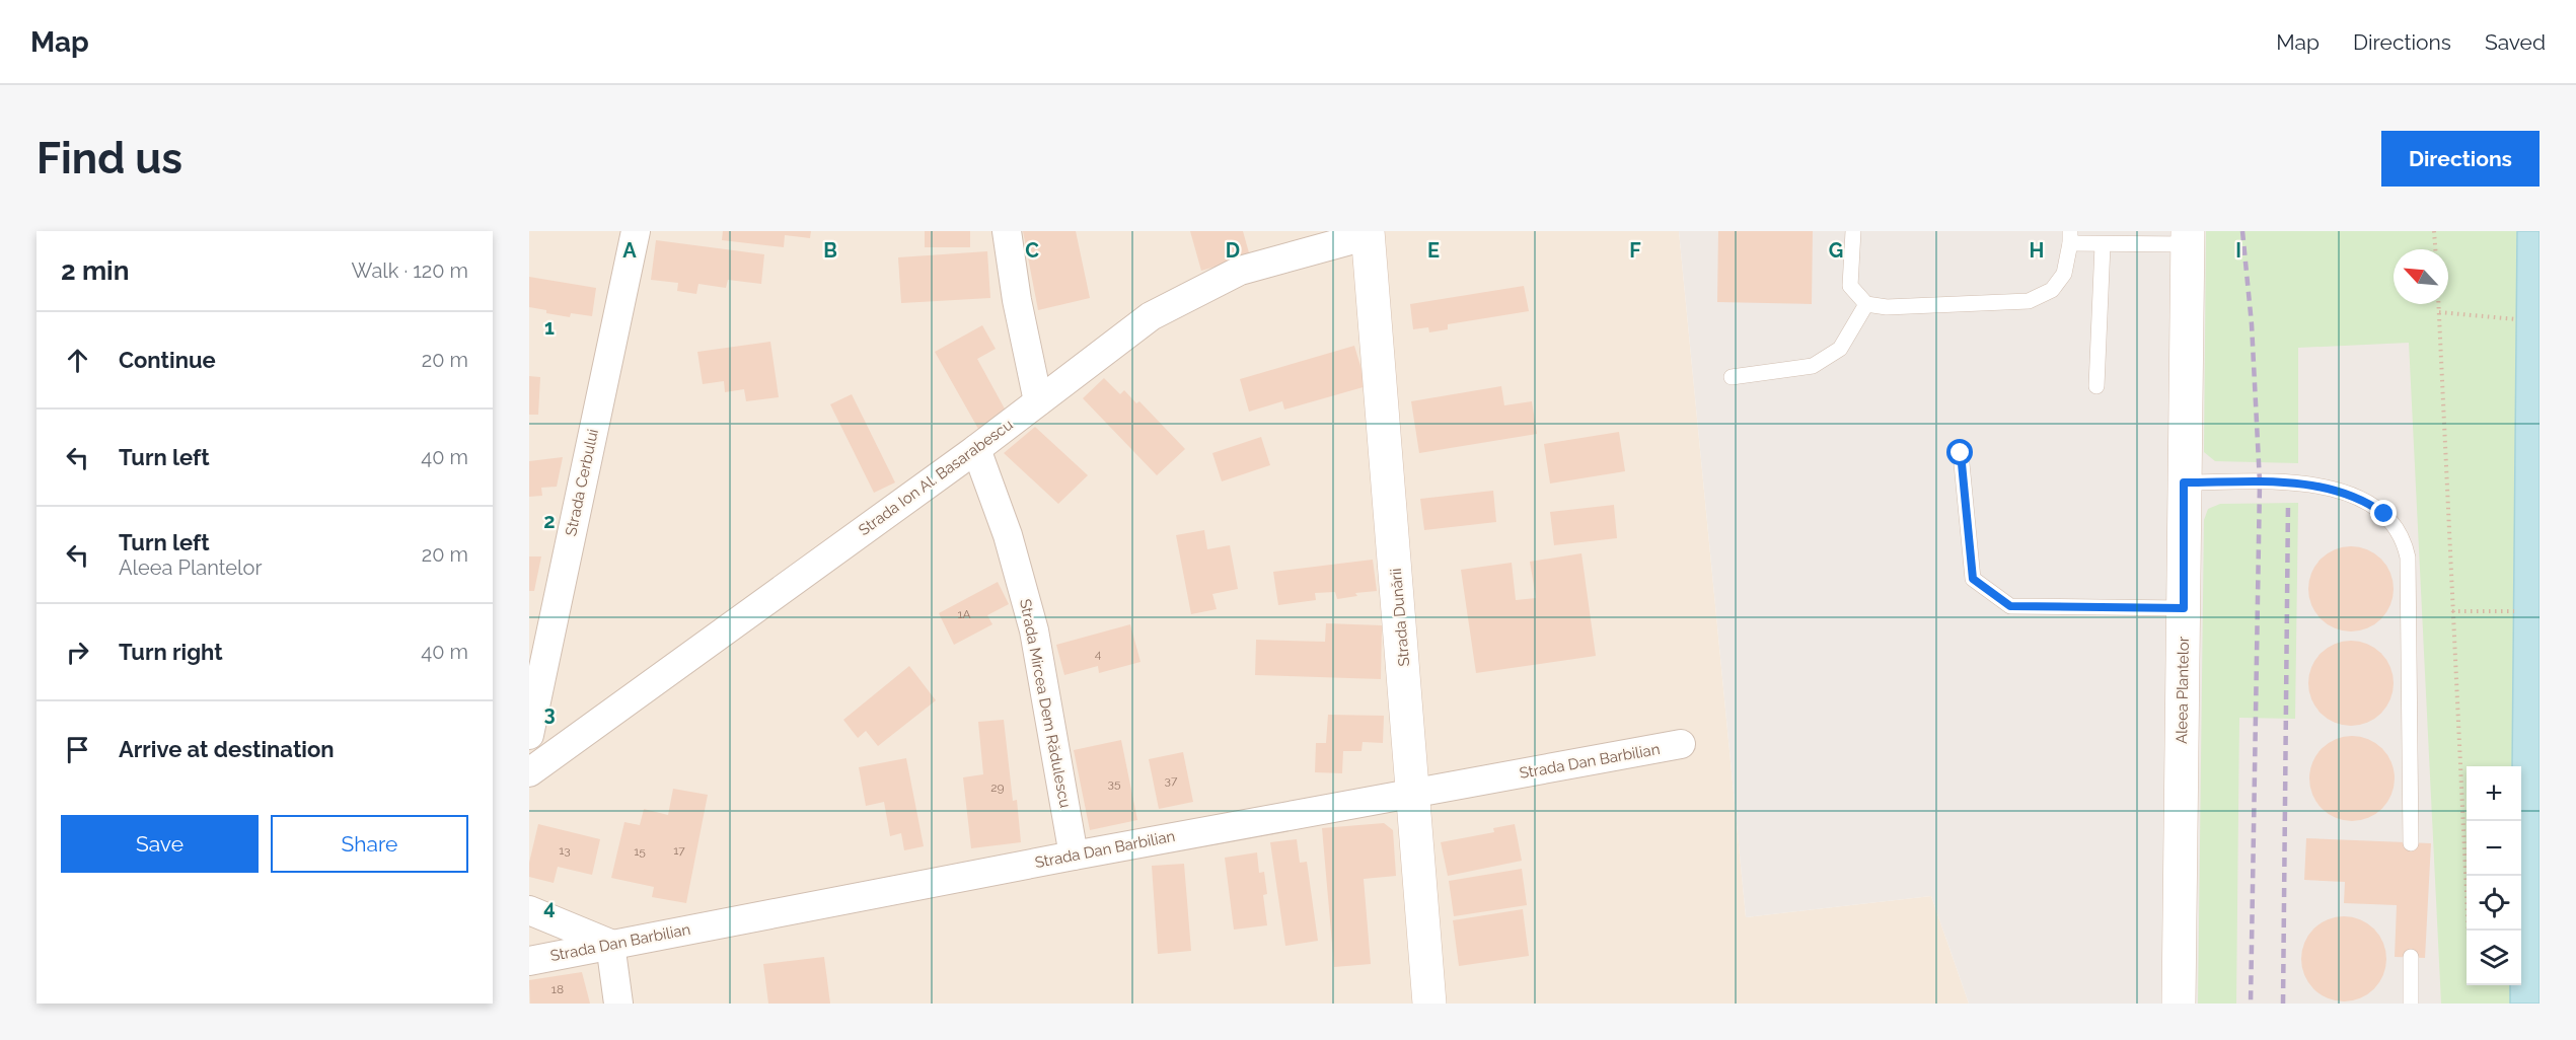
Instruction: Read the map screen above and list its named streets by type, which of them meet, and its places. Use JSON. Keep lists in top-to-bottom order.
{
  "streets": {
    "street": [
      "Strada Ion Al. Basarabescu",
      "Strada Cerbului",
      "Strada Dunării",
      "Aleea Plantelor",
      "Strada Mircea Dem Rădulescu",
      "Strada Dan Barbilian"
    ]
  },
  "crossings": [
    ["Strada Ion Al. Basarabescu", "Strada Dunării"],
    ["Strada Ion Al. Basarabescu", "Strada Mircea Dem Rădulescu"],
    ["Strada Dunării", "Strada Dan Barbilian"],
    ["Strada Mircea Dem Rădulescu", "Strada Dan Barbilian"]
  ],
  "house_numbers": [
    "1A",
    "4",
    "37",
    "35",
    "29",
    "13",
    "17",
    "15",
    "18"
  ],
  "north": "top left",
  "page": {
    "header": "Map",
    "nav": ["Map", "Directions", "Saved"],
    "buttons": [
      "Directions",
      ["Save", "Share"]
    ],
    "title": "Find us",
    "heading": ["2 min", "Walk · 120 m"],
    "list": [
      ["Continue", "20 m"],
      ["Turn left", "40 m"],
      ["Turn left", "Aleea Plantelor", "20 m"],
      ["Turn right", "40 m"],
      "Arrive at destination"
    ],
    "map_buttons": ["+", "−"]
  },
  "grid": {
    "columns": [
      "A",
      "B",
      "C",
      "D",
      "E",
      "F",
      "G",
      "H",
      "I"
    ],
    "rows": [
      "1",
      "2",
      "3",
      "4"
    ]
  }
}
